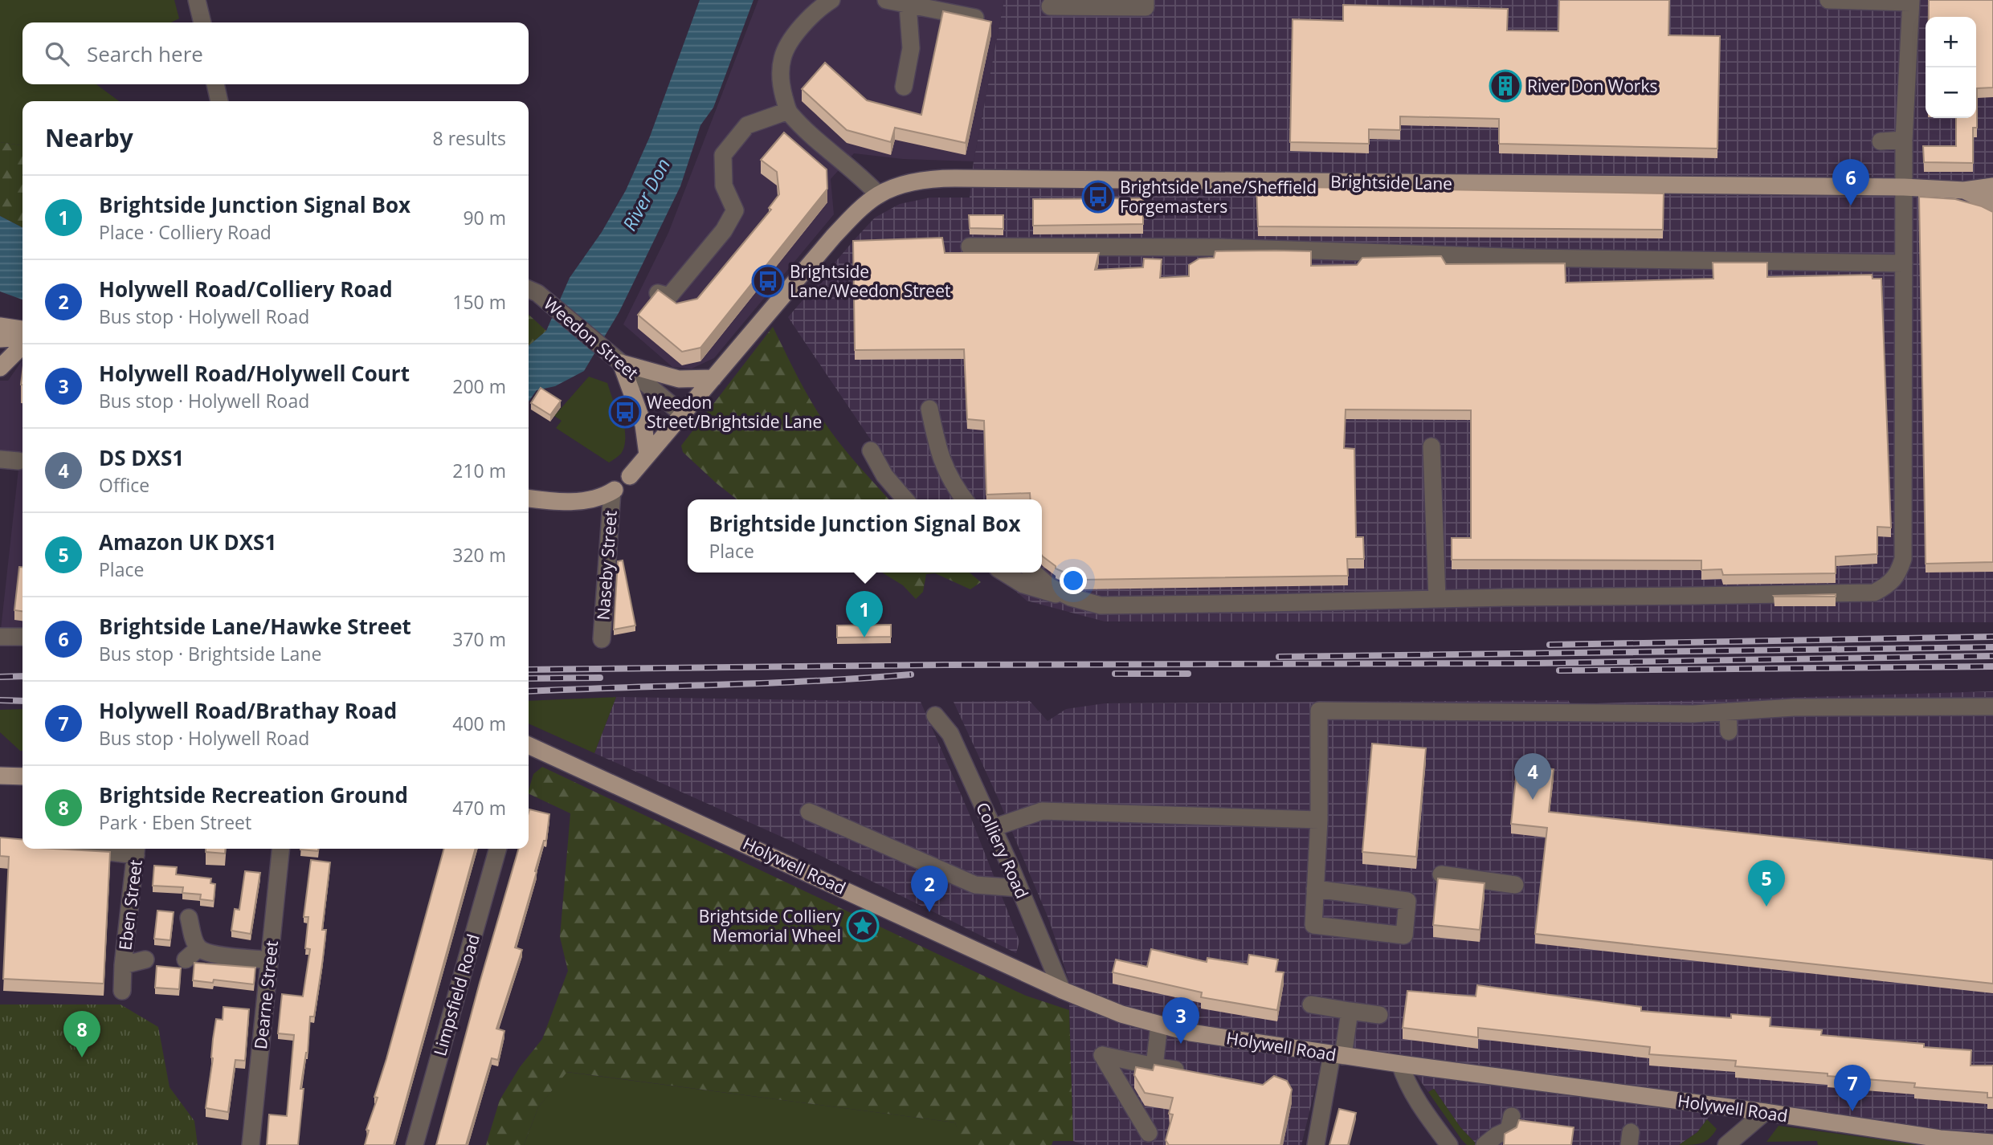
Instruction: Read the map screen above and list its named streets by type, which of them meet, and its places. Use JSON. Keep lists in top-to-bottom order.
{
  "streets": {
    "main road": ["Brightside Lane", "Holywell Road"],
    "street": [
      "Weedon Street",
      "Naseby Street",
      "Colliery Road",
      "Eben Street",
      "Dearne Street",
      "Limpsfield Road"
    ]
  },
  "crossings": [
    ["Brightside Lane", "Weedon Street"],
    ["Colliery Road", "Holywell Road"]
  ],
  "water": ["River Don"],
  "places": {
    "building": ["River Don Works"],
    "bus stop": ["Brightside Lane/Sheffield Forgemasters", "Brightside Lane/Weedon Street", "Weedon Street/Brightside Lane"],
    "place": ["Brightside Colliery Memorial Wheel"]
  },
  "page": {
    "map_buttons": ["+", "−"],
    "search": "Search here",
    "heading": ["Nearby", "8 results"],
    "pins": [
      "6",
      "1",
      "4",
      "5",
      "2",
      "3",
      "8",
      "7"
    ],
    "list": [
      {
        "mark": "1",
        "name": "Brightside Junction Signal Box",
        "note": "Place · Colliery Road",
        "value": "90 m"
      },
      {
        "mark": "2",
        "name": "Holywell Road/Colliery Road",
        "note": "Bus stop · Holywell Road",
        "value": "150 m"
      },
      {
        "mark": "3",
        "name": "Holywell Road/Holywell Court",
        "note": "Bus stop · Holywell Road",
        "value": "200 m"
      },
      {
        "mark": "4",
        "name": "DS DXS1",
        "note": "Office",
        "value": "210 m"
      },
      {
        "mark": "5",
        "name": "Amazon UK DXS1",
        "note": "Place",
        "value": "320 m"
      },
      {
        "mark": "6",
        "name": "Brightside Lane/Hawke Street",
        "note": "Bus stop · Brightside Lane",
        "value": "370 m"
      },
      {
        "mark": "7",
        "name": "Holywell Road/Brathay Road",
        "note": "Bus stop · Holywell Road",
        "value": "400 m"
      },
      {
        "mark": "8",
        "name": "Brightside Recreation Ground",
        "note": "Park · Eben Street",
        "value": "470 m"
      }
    ],
    "popup": ["Brightside Junction Signal Box", "Place"]
  }
}
